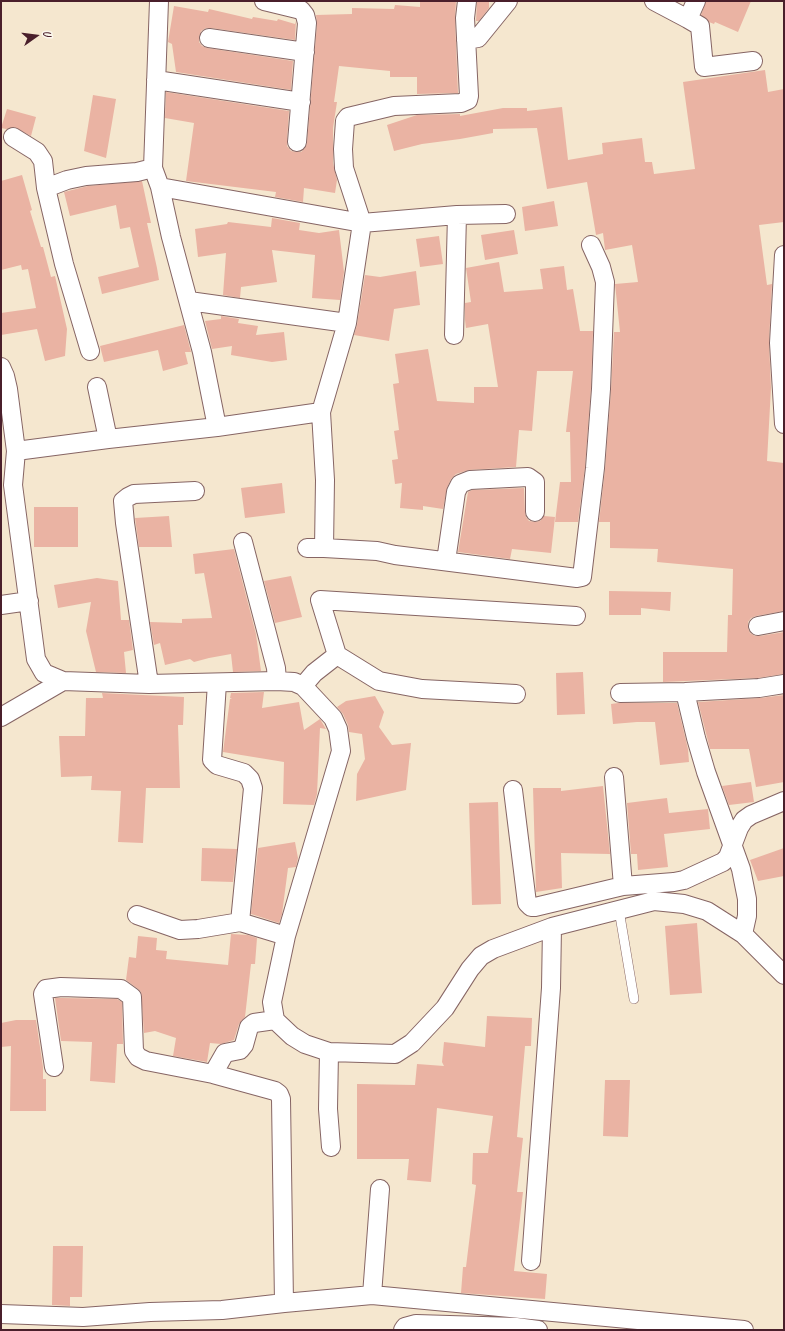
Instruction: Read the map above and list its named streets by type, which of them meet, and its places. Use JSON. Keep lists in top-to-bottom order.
{
  "north": "right"
}
